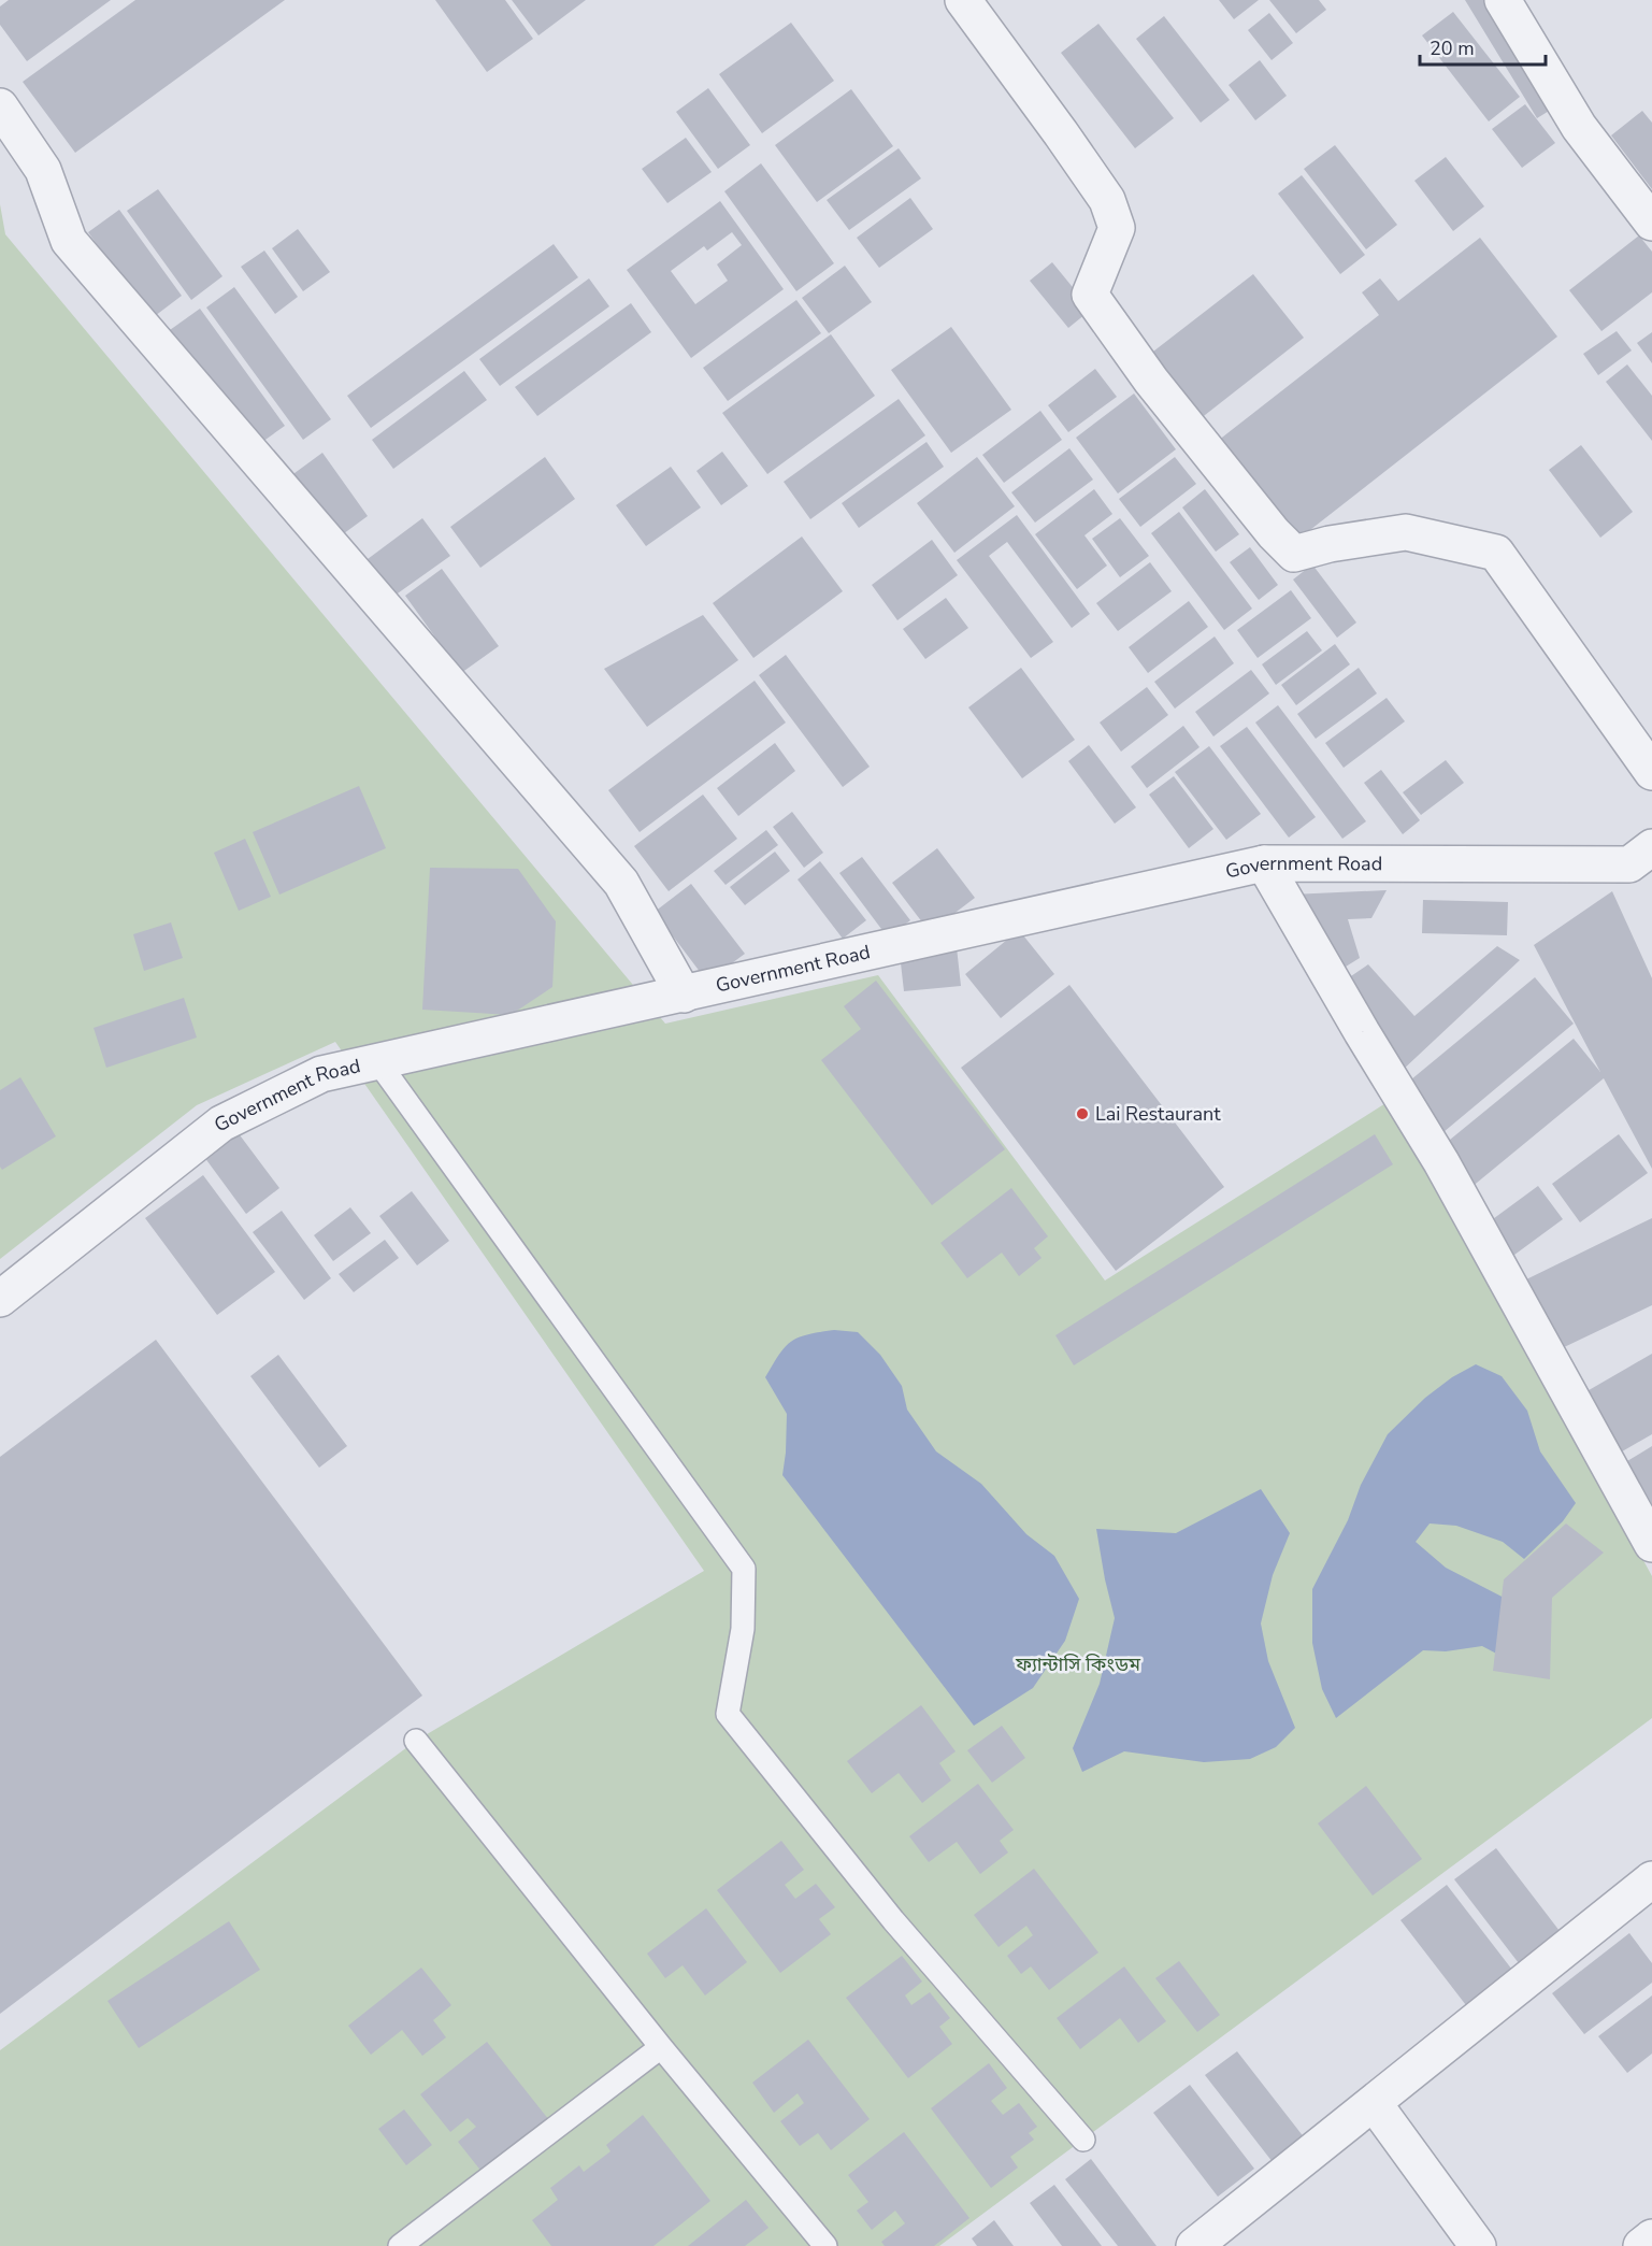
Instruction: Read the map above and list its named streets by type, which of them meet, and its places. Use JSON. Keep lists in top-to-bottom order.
{
  "streets": {
    "street": ["Government Road"]
  },
  "parks": ["ফ্যান্টাসি কিংডম"],
  "places": ["Lai Restaurant"],
  "scale_bar": "20 m"
}
